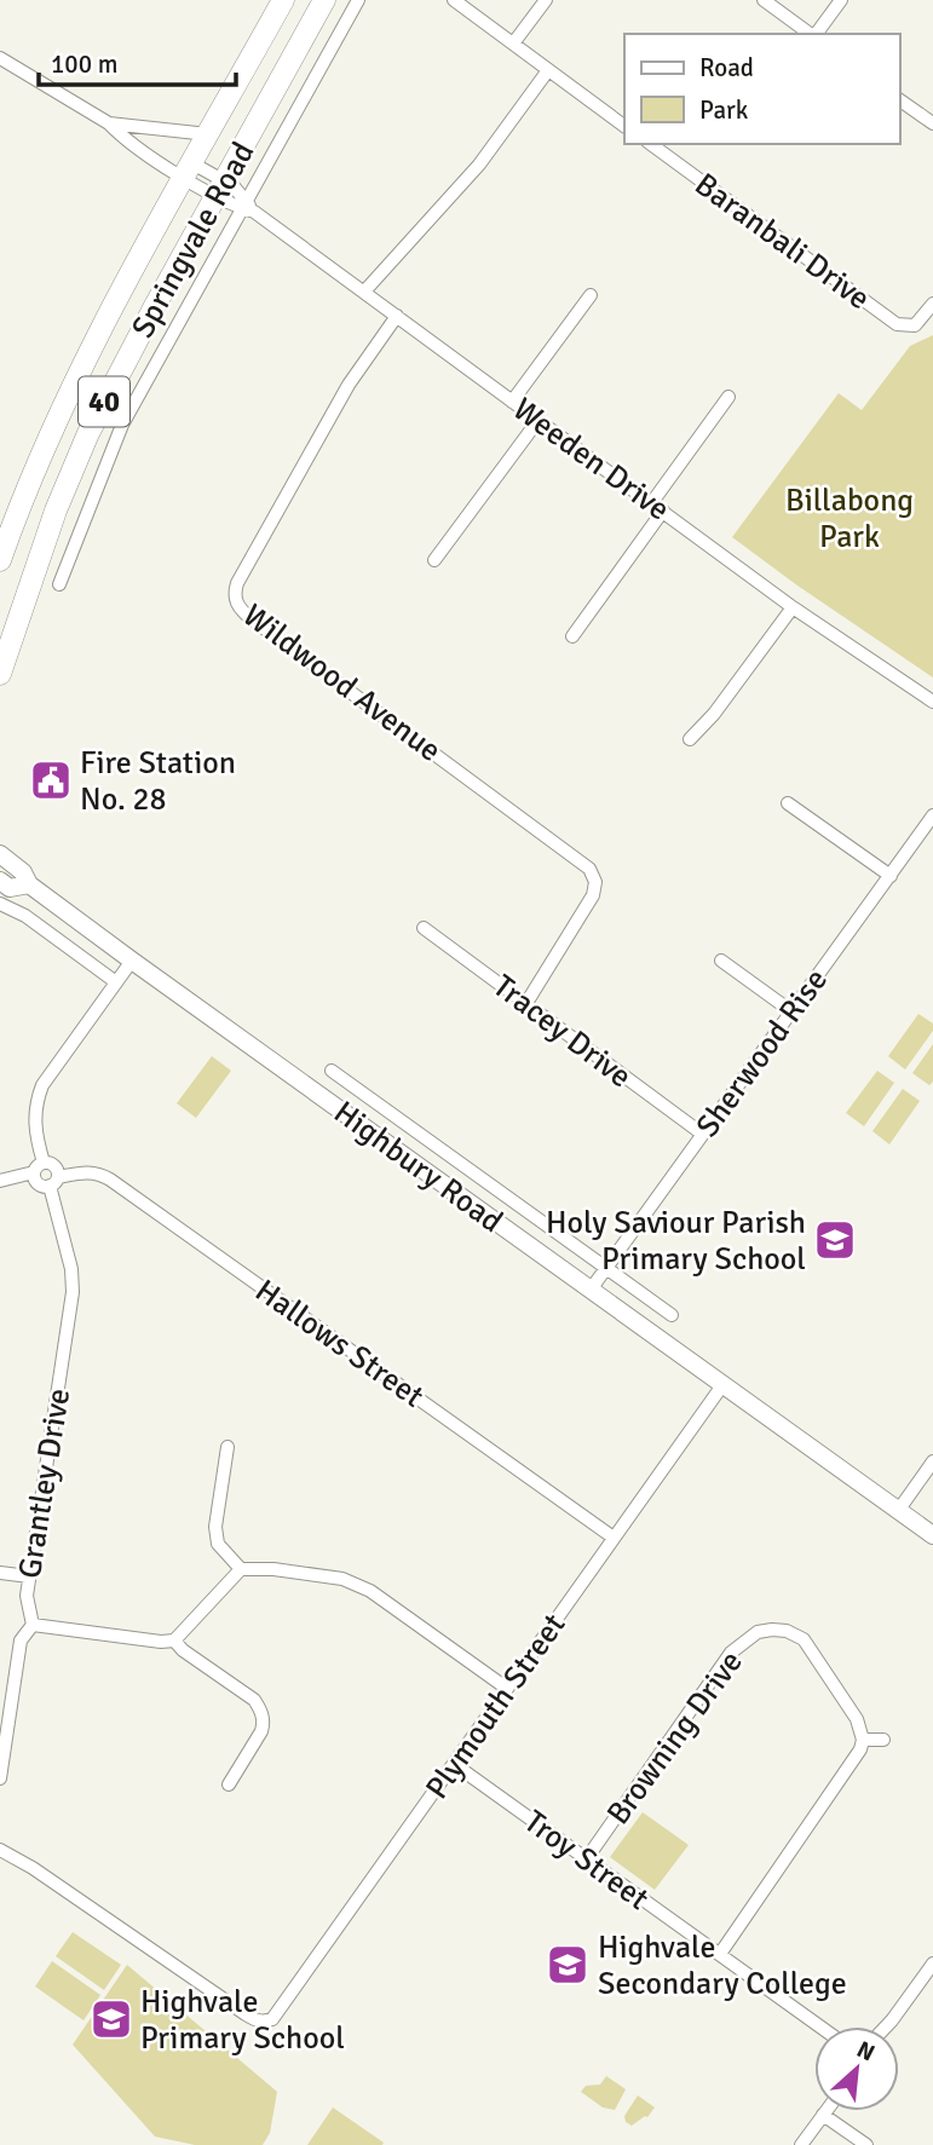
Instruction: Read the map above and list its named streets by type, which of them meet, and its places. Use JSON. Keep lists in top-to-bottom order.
{
  "streets": {
    "highway": ["Springvale Road", "40"],
    "main road": ["Highbury Road"],
    "street": [
      "Baranbali Drive",
      "Weeden Drive",
      "Wildwood Avenue",
      "Tracey Drive",
      "Sherwood Rise",
      "Hallows Street",
      "Grantley Drive",
      "Plymouth Street",
      "Browning Drive",
      "Troy Street"
    ]
  },
  "crossings": [
    ["Springvale Road", "Weeden Drive"],
    ["Weeden Drive", "Wildwood Avenue"],
    ["Wildwood Avenue", "Tracey Drive"],
    ["Tracey Drive", "Sherwood Rise"],
    ["Sherwood Rise", "Highbury Road"],
    ["Highbury Road", "Plymouth Street"],
    ["Hallows Street", "Grantley Drive"],
    ["Hallows Street", "Plymouth Street"],
    ["Plymouth Street", "Troy Street"],
    ["Browning Drive", "Troy Street"]
  ],
  "parks": ["Billabong Park"],
  "places": {
    "public building": ["Fire Station No. 28"],
    "school or university": ["Holy Saviour Parish Primary School", "Highvale Secondary College", "Highvale Primary School"]
  },
  "legend": ["Road", "Park"],
  "scale_bar": "100 m",
  "north": "top right"
}
